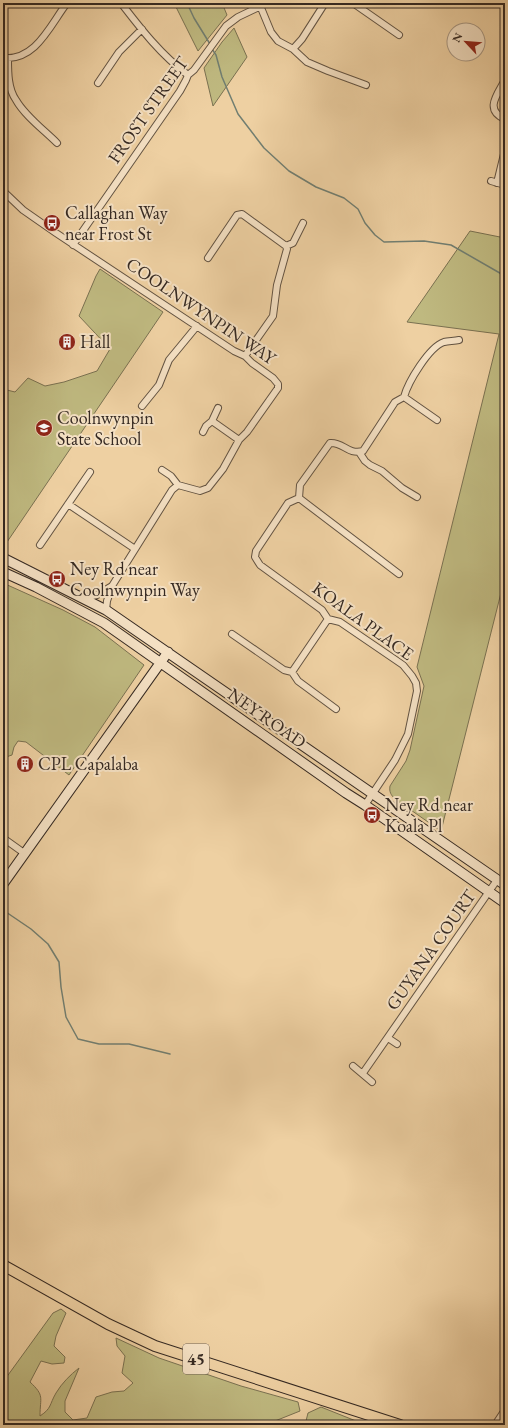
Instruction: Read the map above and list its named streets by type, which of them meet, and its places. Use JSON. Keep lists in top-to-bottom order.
{
  "streets": {
    "main road": ["NEY ROAD", "45"],
    "street": [
      "FROST STREET",
      "COOLNWYNPIN WAY",
      "KOALA PLACE",
      "GUYANA COURT"
    ]
  },
  "crossings": [
    ["FROST STREET", "COOLNWYNPIN WAY"],
    ["KOALA PLACE", "NEY ROAD"],
    ["NEY ROAD", "GUYANA COURT"]
  ],
  "places": {
    "bus stop": ["Callaghan Way near Frost St", "Ney Rd near Coolnwynpin Way", "Ney Rd near Koala Pl"],
    "building": ["Hall", "CPL Capalaba"],
    "school or university": ["Coolnwynpin State School"]
  },
  "north": "top left"
}
